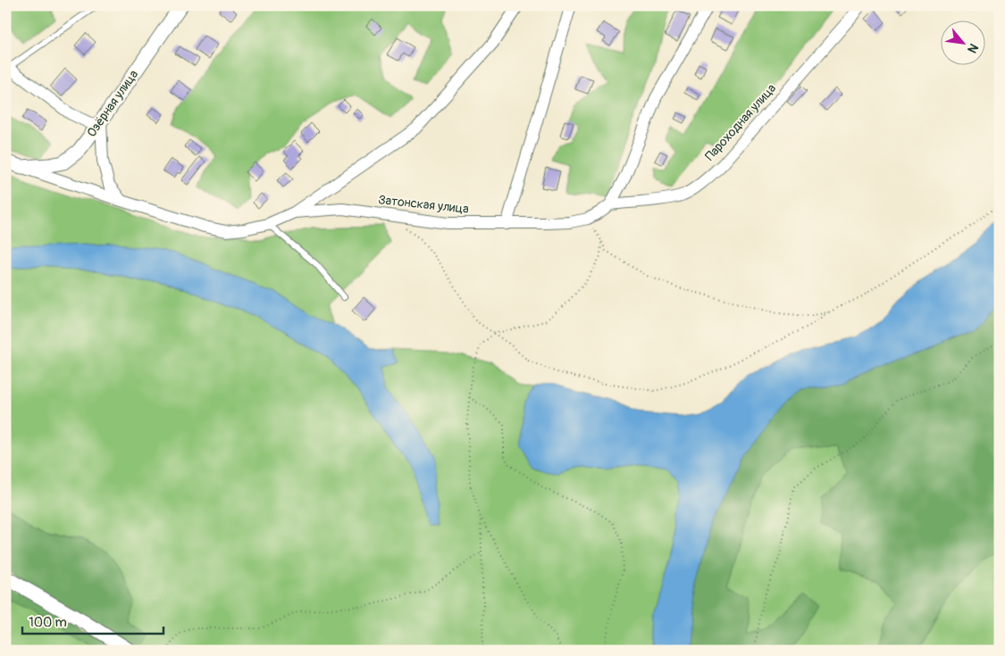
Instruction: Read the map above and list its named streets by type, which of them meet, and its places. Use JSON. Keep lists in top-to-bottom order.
{
  "streets": {
    "street": ["Озёрная улица", "Пароходная улица", "Затонская улица"]
  },
  "crossings": [
    ["Озёрная улица", "Затонская улица"],
    ["Пароходная улица", "Затонская улица"]
  ],
  "scale_bar": "100 m",
  "north": "bottom right"
}
